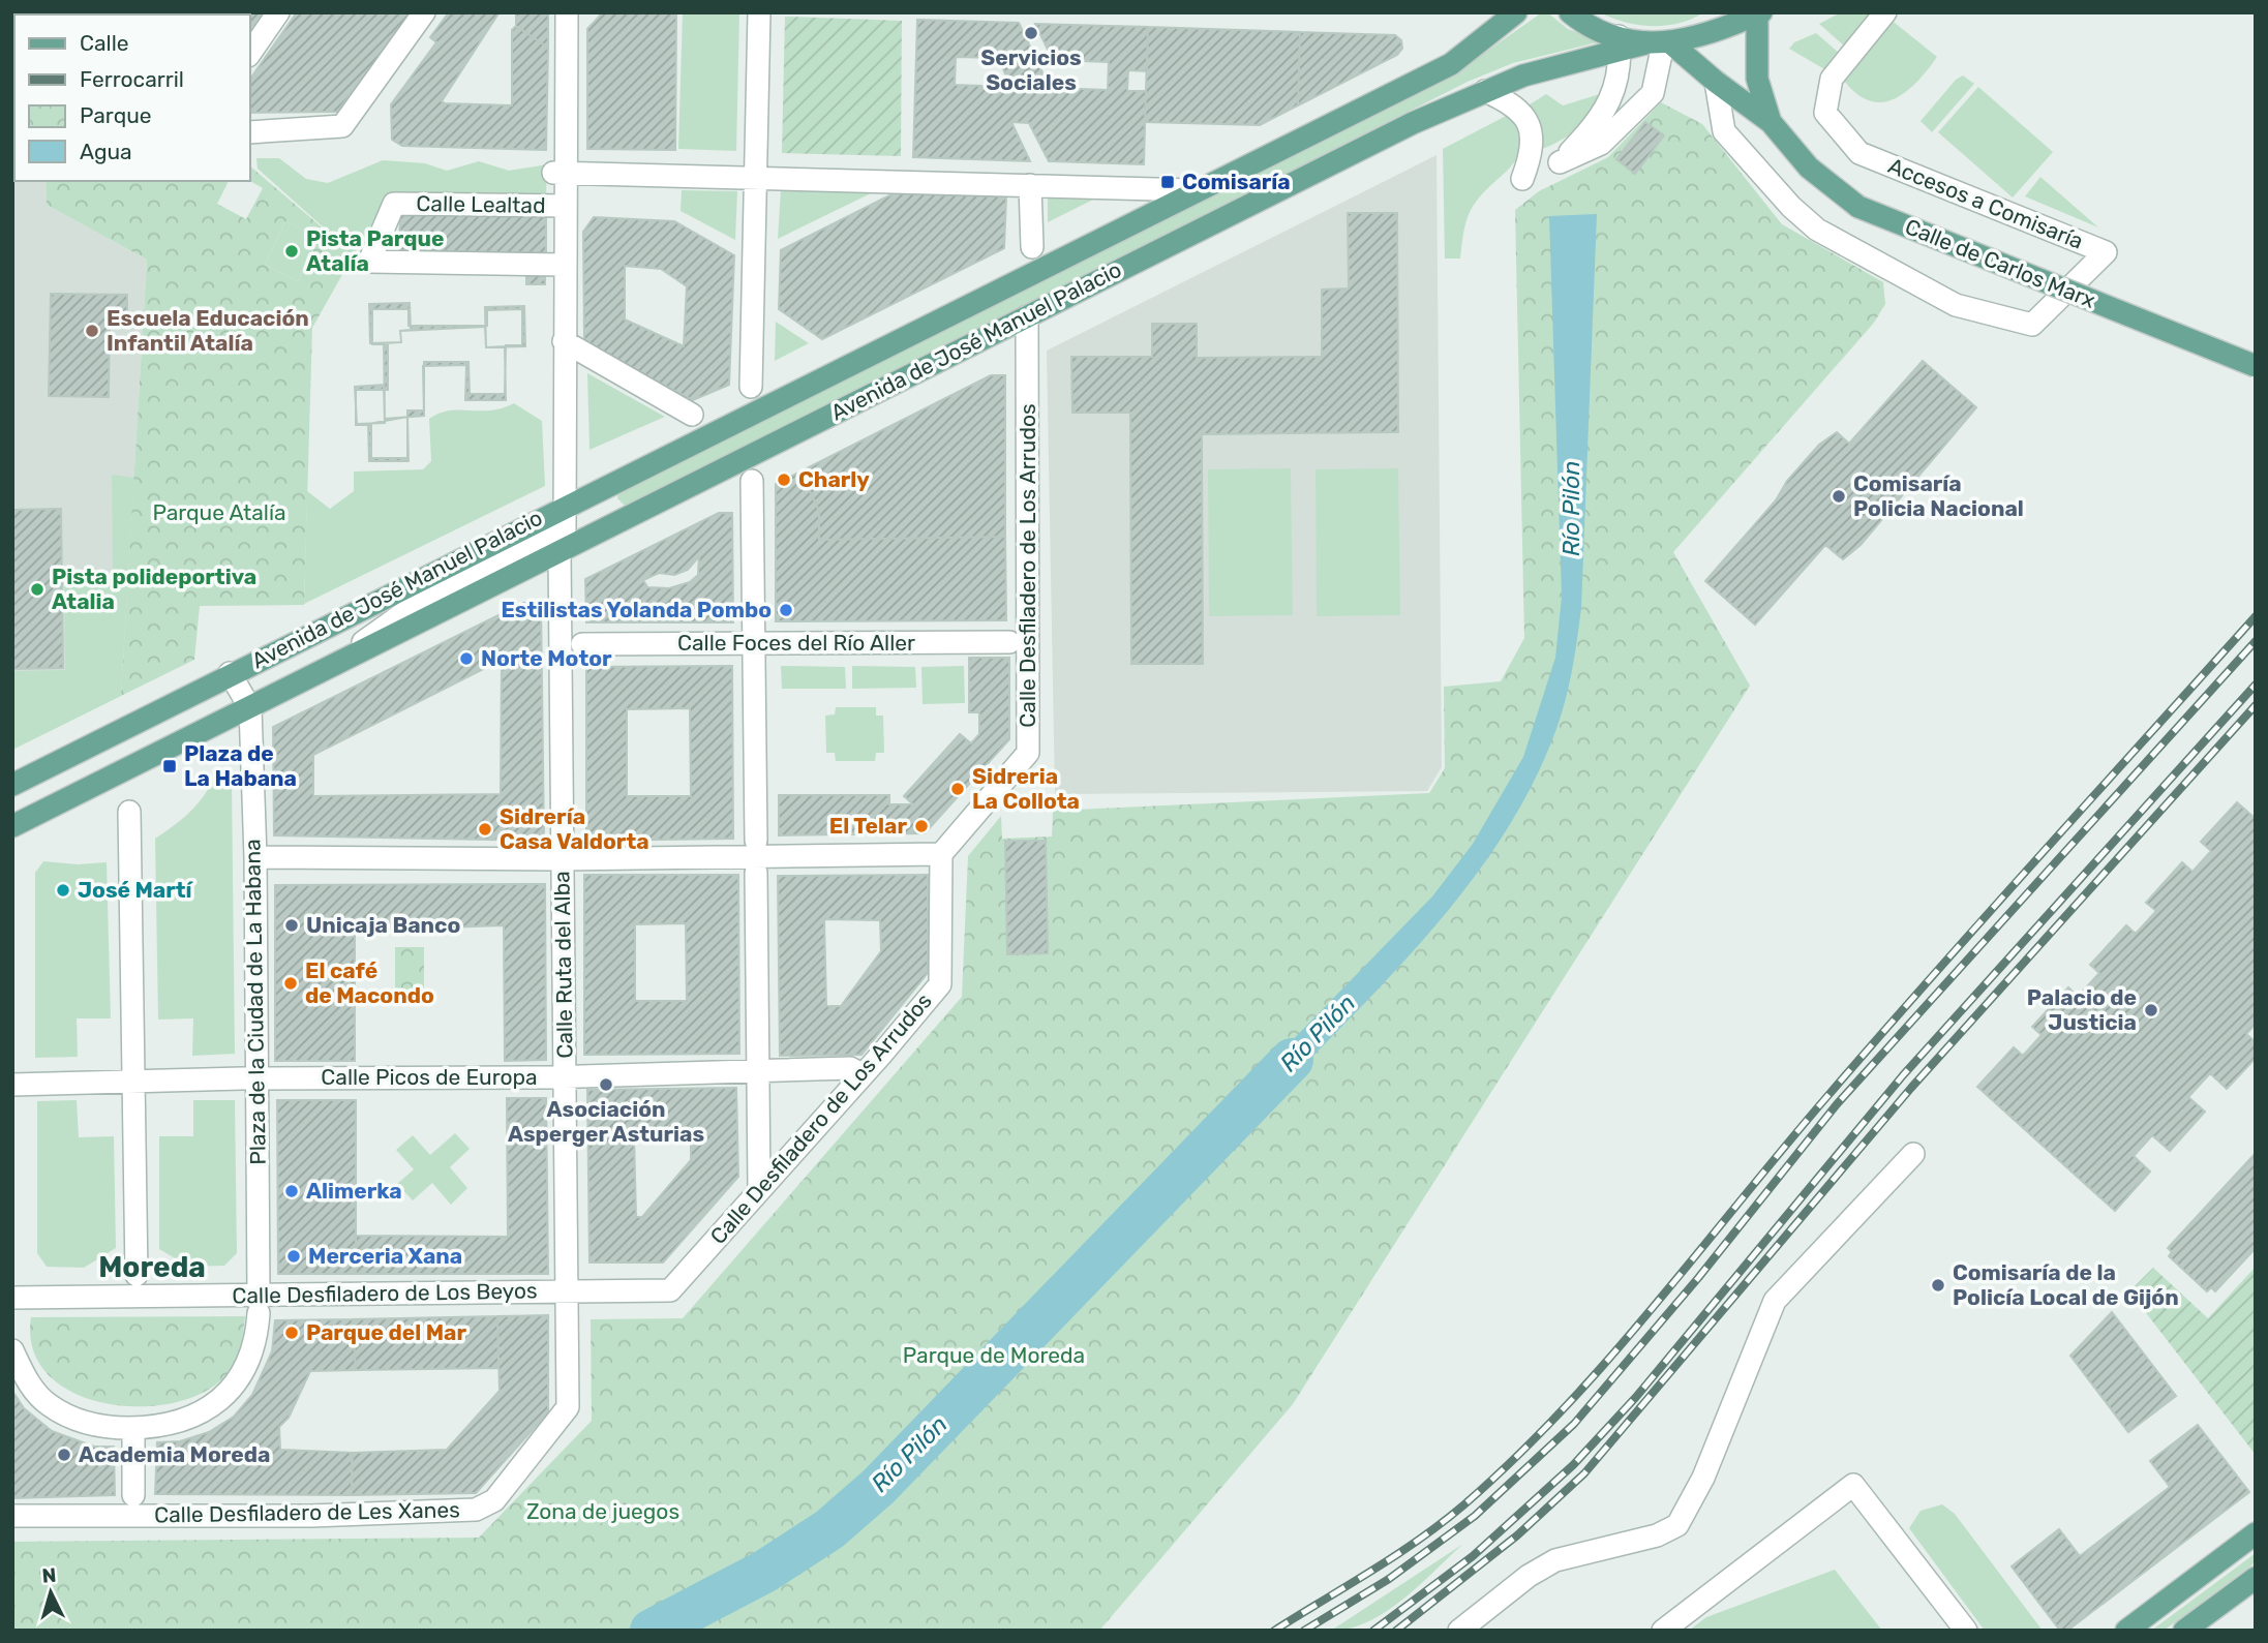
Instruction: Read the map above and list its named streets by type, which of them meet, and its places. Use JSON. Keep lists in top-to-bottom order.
{
  "streets": {
    "main road": ["Calle de Carlos Marx", "Avenida de José Manuel Palacio"],
    "street": [
      "Accesos a Comisaría",
      "Calle Lealtad",
      "Calle Desfiladero de Los Arrudos",
      "Calle Foces del Río Aller",
      "Calle Ruta del Alba",
      "Plaza de la Ciudad de La Habana",
      "Calle Picos de Europa",
      "Calle Desfiladero de Los Beyos",
      "Calle Desfiladero de Les Xanes"
    ]
  },
  "crossings": [
    ["Accesos a Comisaría", "Calle de Carlos Marx"],
    ["Calle Lealtad", "Avenida de José Manuel Palacio"],
    ["Calle de Carlos Marx", "Avenida de José Manuel Palacio"],
    ["Avenida de José Manuel Palacio", "Calle Desfiladero de Los Arrudos"],
    ["Avenida de José Manuel Palacio", "Calle Ruta del Alba"],
    ["Avenida de José Manuel Palacio", "Plaza de la Ciudad de La Habana"],
    ["Calle Desfiladero de Los Arrudos", "Calle Picos de Europa"],
    ["Calle Desfiladero de Los Arrudos", "Calle Desfiladero de Los Beyos"],
    ["Calle Ruta del Alba", "Calle Picos de Europa"],
    ["Calle Ruta del Alba", "Calle Desfiladero de Los Beyos"],
    ["Calle Ruta del Alba", "Calle Desfiladero de Les Xanes"],
    ["Plaza de la Ciudad de La Habana", "Calle Picos de Europa"],
    ["Plaza de la Ciudad de La Habana", "Calle Desfiladero de Los Beyos"],
    ["Calle Desfiladero de Los Beyos", "Calle Desfiladero de Les Xanes"]
  ],
  "districts": ["Moreda"],
  "water": ["Río Pilón"],
  "parks": ["Parque Atalía", "Parque de Moreda", "Zona de juegos"],
  "places": {
    "other": [
      "Servicios Sociales",
      "Pista Parque Atalía",
      "Escuela Educación Infantil Atalía",
      "Charly",
      "Comisaría Policia Nacional",
      "Pista polideportiva Atalia",
      "Estilistas Yolanda Pombo",
      "Norte Motor",
      "Sidreria La Collota",
      "El Telar",
      "Sidrería Casa Valdorta",
      "José Martí",
      "Unicaja Banco",
      "El café de Macondo",
      "Palacio de Justicia",
      "Asociación Asperger Asturias",
      "Alimerka",
      "Merceria Xana",
      "Comisaría de la Policía Local de Gijón",
      "Parque del Mar",
      "Academia Moreda"
    ],
    "transit": ["Comisaría", "Plaza de La Habana"]
  },
  "legend": [
    "Calle",
    "Ferrocarril",
    "Parque",
    "Agua"
  ],
  "north": "top"
}
